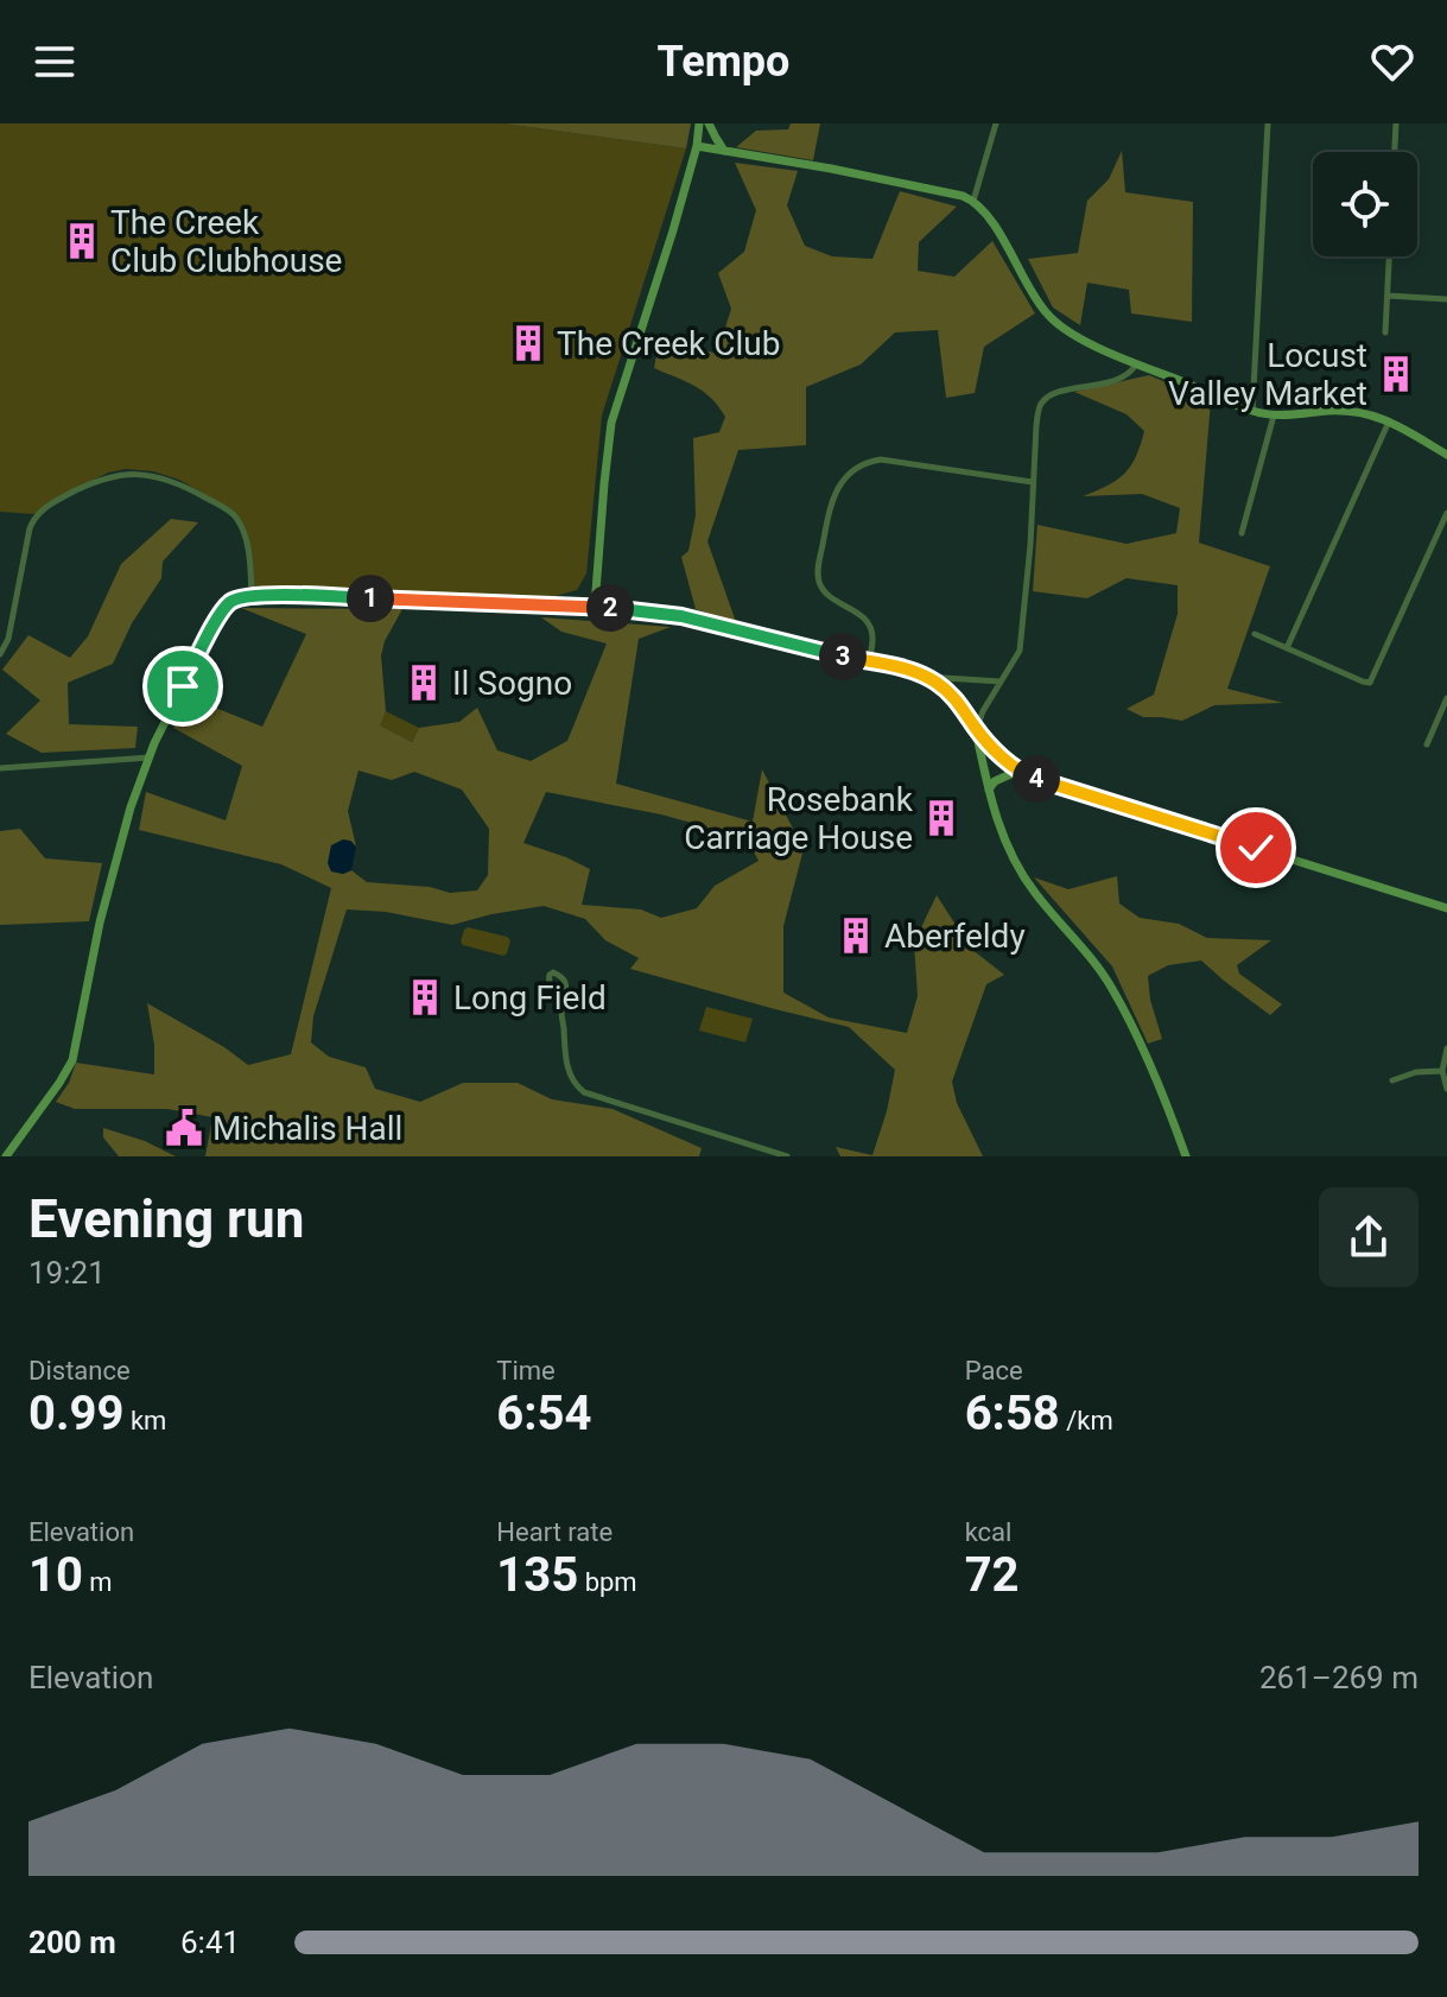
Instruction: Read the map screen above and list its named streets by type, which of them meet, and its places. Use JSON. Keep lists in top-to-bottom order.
{
  "places": {
    "building": [
      "The Creek Club Clubhouse",
      "The Creek Club",
      "Locust Valley Market",
      "Il Sogno",
      "Rosebank Carriage House",
      "Aberfeldy",
      "Long Field"
    ],
    "public building": ["Michalis Hall"]
  },
  "page": {
    "header": "Tempo",
    "pins": [
      "1",
      "2",
      "3",
      "4"
    ],
    "heading": ["Evening run", "19:21"],
    "stats": [
      ["Distance", "0.99 km"],
      ["Time", "6:54"],
      ["Pace", "6:58 /km"],
      ["Elevation", "10 m"],
      ["Heart rate", "135 bpm"],
      ["kcal", "72"]
    ],
    "chart": ["Elevation", "261–269 m"],
    "list": [
      {
        "name": "200 m",
        "note": "6:41"
      }
    ]
  }
}
